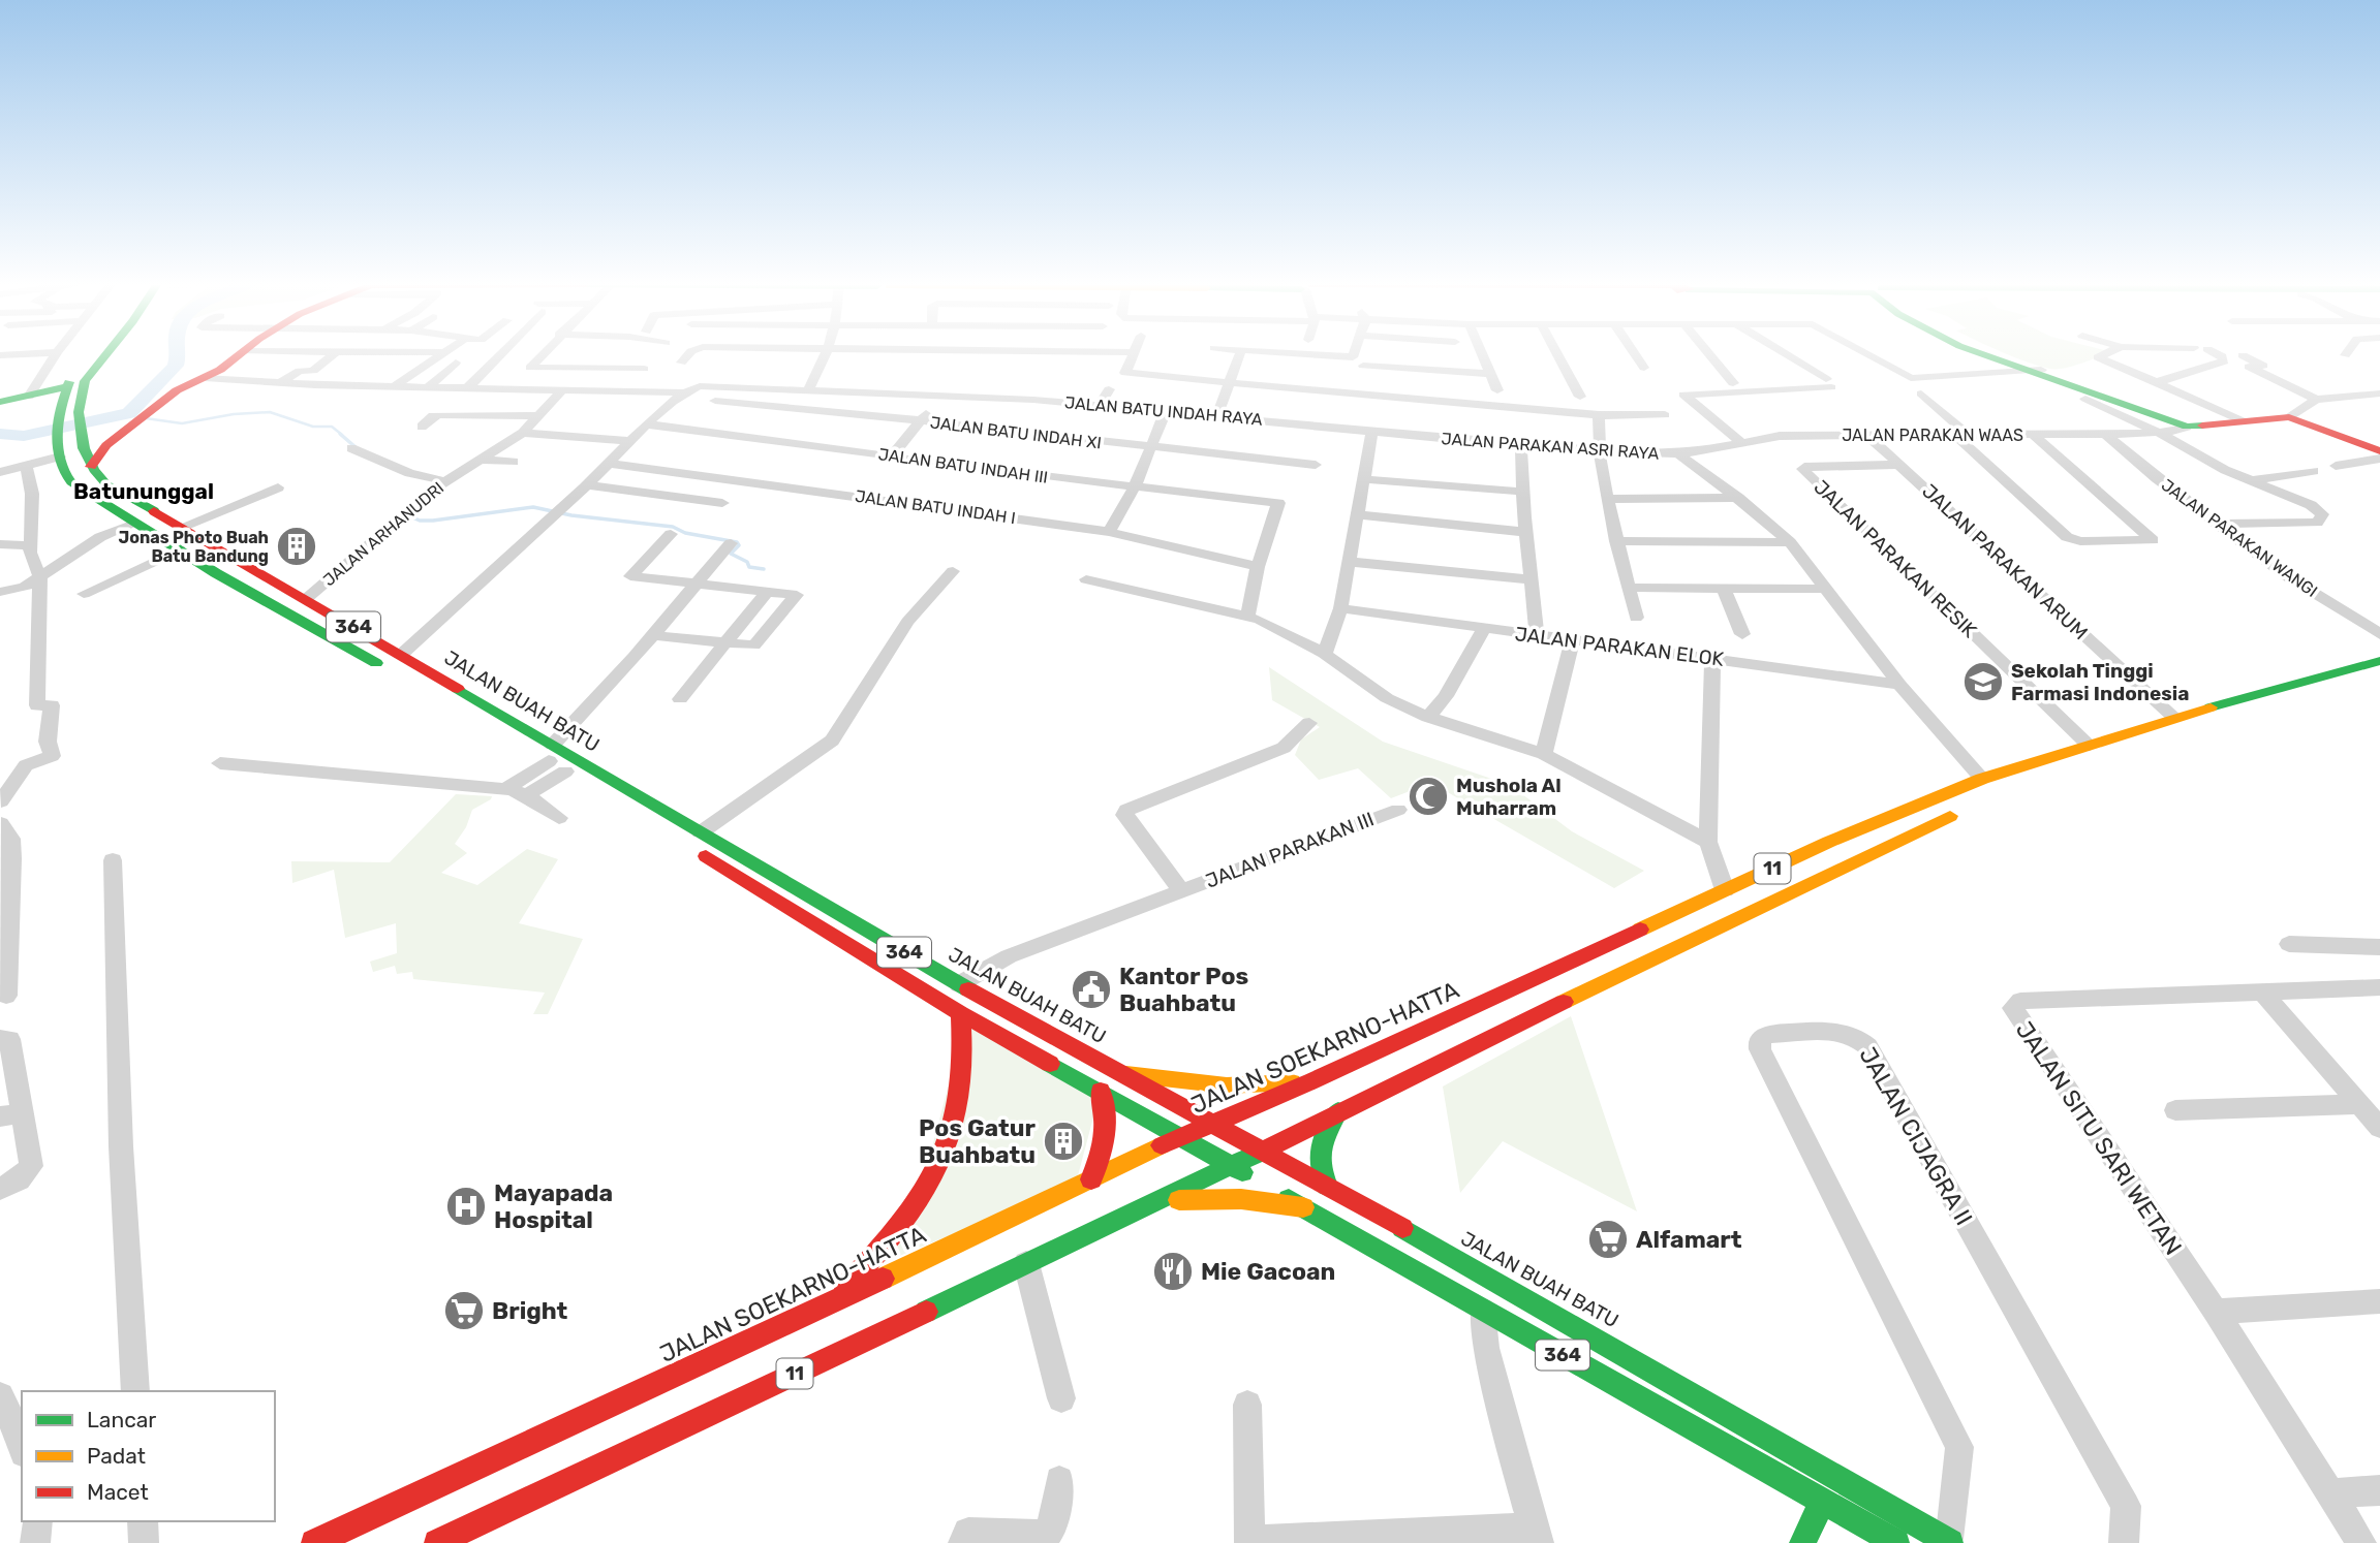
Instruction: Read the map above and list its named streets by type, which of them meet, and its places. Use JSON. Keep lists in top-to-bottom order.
{
  "streets": {
    "main road": [
      "364",
      "JALAN BUAH BATU",
      "11",
      "JALAN SOEKARNO-HATTA"
    ],
    "street": [
      "JALAN BATU INDAH RAYA",
      "JALAN BATU INDAH XI",
      "JALAN PARAKAN WAAS",
      "JALAN PARAKAN ASRI RAYA",
      "JALAN BATU INDAH III",
      "JALAN BATU INDAH I",
      "JALAN ARHANUDRI",
      "JALAN PARAKAN WANGI",
      "JALAN PARAKAN RESIK",
      "JALAN PARAKAN ARUM",
      "JALAN PARAKAN ELOK",
      "JALAN PARAKAN III",
      "JALAN CIJAGRA II",
      "JALAN SITU SARI WETAN"
    ]
  },
  "crossings": [
    ["JALAN BATU INDAH RAYA", "JALAN PARAKAN ASRI RAYA"],
    ["JALAN PARAKAN WAAS", "JALAN PARAKAN ASRI RAYA"],
    ["JALAN PARAKAN WAAS", "JALAN PARAKAN WANGI"],
    ["JALAN PARAKAN WAAS", "JALAN PARAKAN ARUM"],
    ["JALAN PARAKAN ASRI RAYA", "JALAN PARAKAN ELOK"],
    ["JALAN PARAKAN ASRI RAYA", "JALAN SOEKARNO-HATTA"],
    ["JALAN BATU INDAH III", "JALAN BATU INDAH I"],
    ["JALAN ARHANUDRI", "JALAN BUAH BATU"],
    ["JALAN PARAKAN RESIK", "JALAN PARAKAN ARUM"],
    ["JALAN PARAKAN RESIK", "JALAN SOEKARNO-HATTA"],
    ["JALAN PARAKAN ARUM", "JALAN SOEKARNO-HATTA"],
    ["JALAN BUAH BATU", "JALAN PARAKAN III"],
    ["JALAN BUAH BATU", "11"],
    ["JALAN BUAH BATU", "JALAN SOEKARNO-HATTA"],
    ["JALAN BUAH BATU", "JALAN CIJAGRA II"]
  ],
  "districts": ["Batununggal"],
  "places": {
    "building": ["Jonas Photo Buah Batu Bandung", "Pos Gatur Buahbatu"],
    "school or university": ["Sekolah Tinggi Farmasi Indonesia"],
    "mosque": ["Mushola Al Muharram"],
    "public building": ["Kantor Pos Buahbatu"],
    "hospital": ["Mayapada Hospital"],
    "supermarket": ["Alfamart", "Bright"],
    "restaurant": ["Mie Gacoan"]
  },
  "legend": ["Lancar", "Padat", "Macet"]
}
